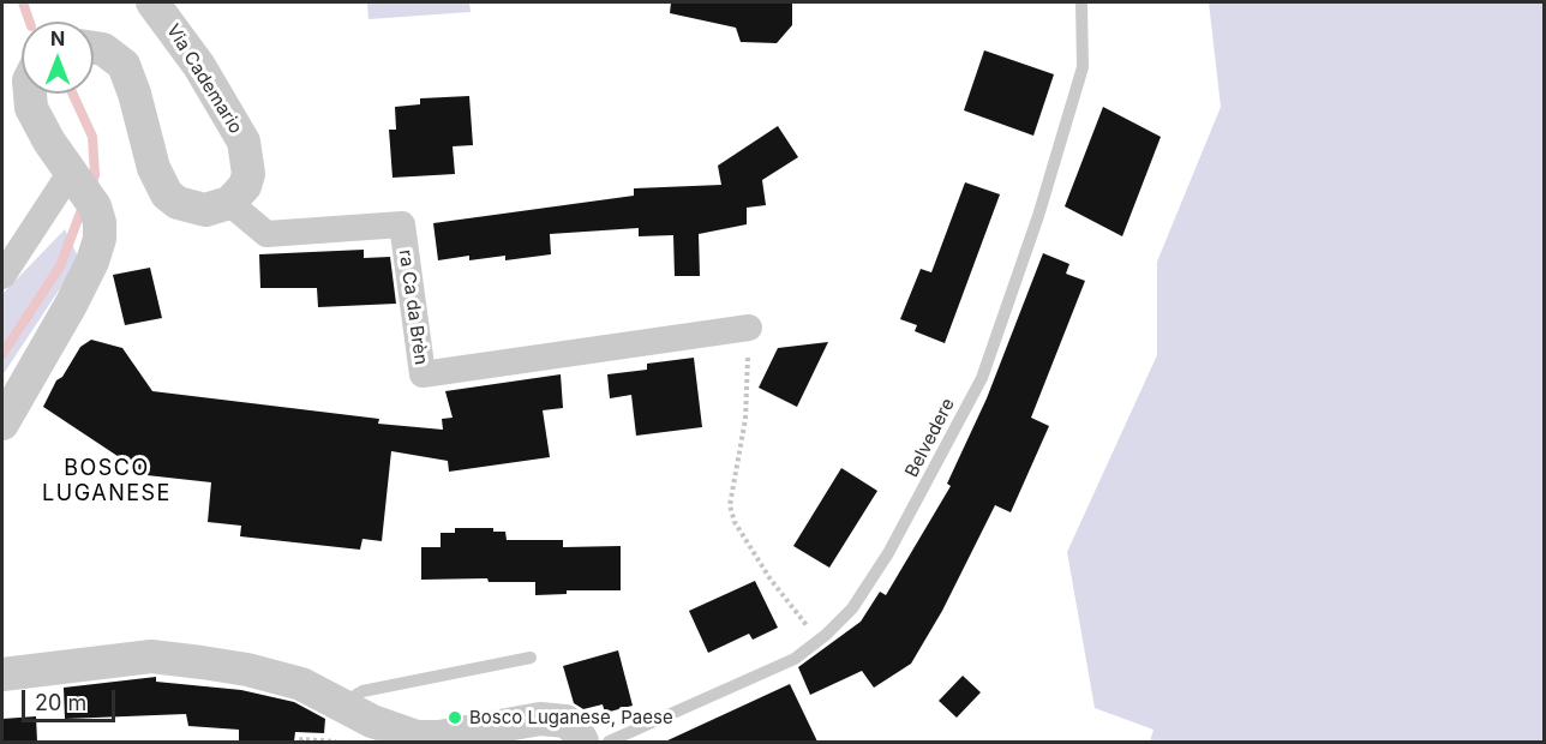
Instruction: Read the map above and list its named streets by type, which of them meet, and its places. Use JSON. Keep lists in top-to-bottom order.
{
  "streets": {
    "street": ["Via Cademario", "ra Ca da Brèn"],
    "lane": ["Belvedere"]
  },
  "crossings": [
    ["Via Cademario", "ra Ca da Brèn"]
  ],
  "districts": ["BOSCO LUGANESE"],
  "places": ["Bosco Luganese, Paese"],
  "scale_bar": "20 m",
  "north": "top"
}
